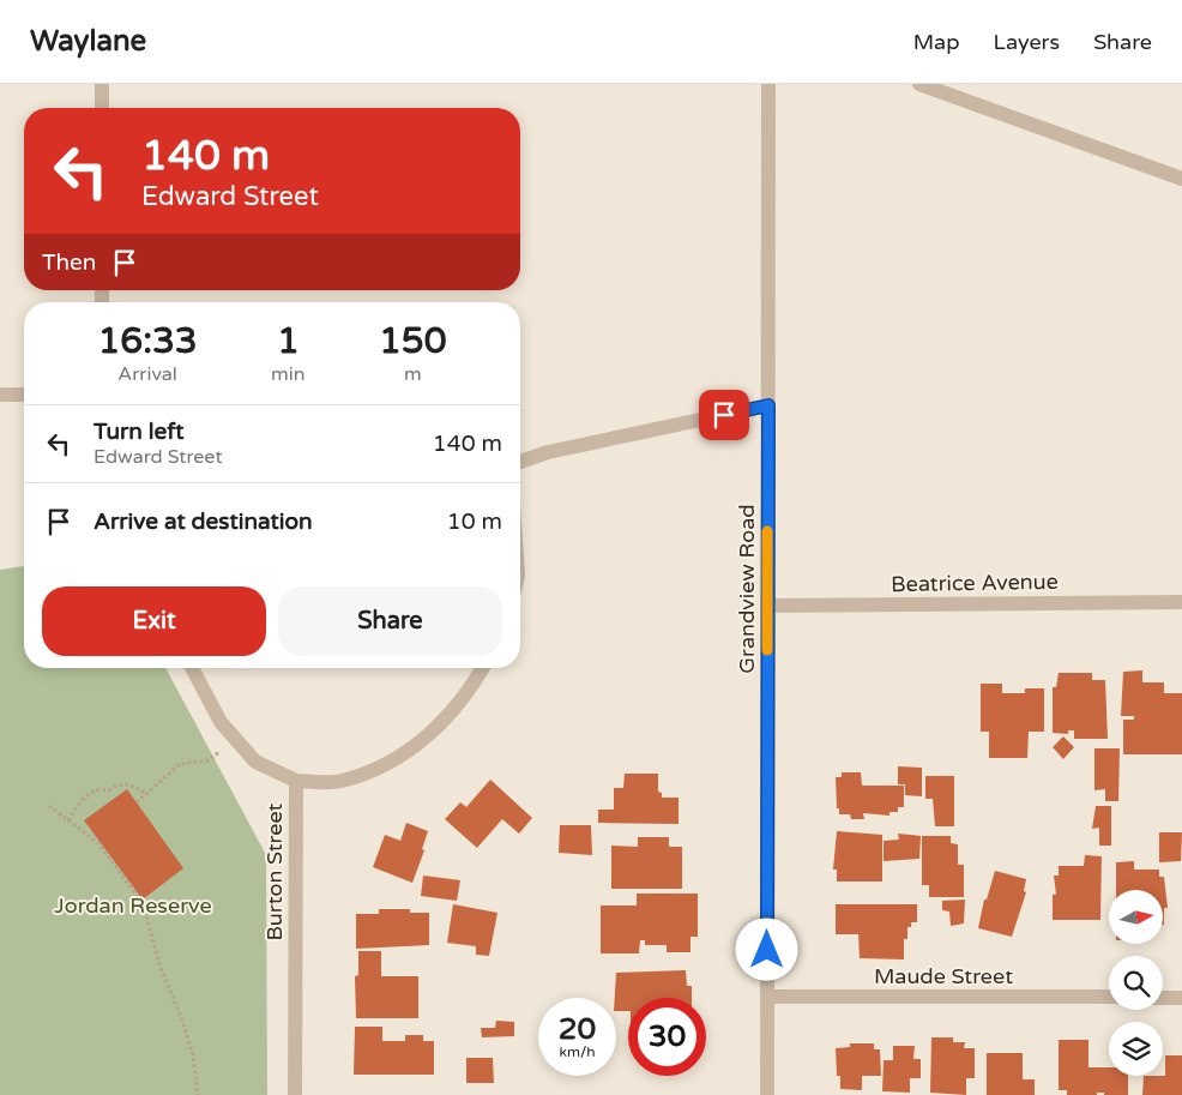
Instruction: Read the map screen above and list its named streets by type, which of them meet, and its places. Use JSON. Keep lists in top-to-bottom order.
{
  "streets": {
    "street": [
      "Beatrice Avenue",
      "Grandview Road",
      "Burton Street",
      "Maude Street"
    ]
  },
  "crossings": [
    ["Beatrice Avenue", "Grandview Road"],
    ["Grandview Road", "Maude Street"]
  ],
  "parks": ["Jordan Reserve"],
  "north": "right",
  "page": {
    "header": "Waylane",
    "nav": ["Map", "Layers", "Share"],
    "turn": ["140 m", "Edward Street"],
    "then": "Then",
    "eta": [
      "16:33",
      "Arrival",
      "1",
      "min",
      "150",
      "m"
    ],
    "list": [
      {
        "name": "Turn left",
        "note": "Edward Street",
        "value": "140 m"
      },
      {
        "name": "Arrive at destination",
        "value": "10 m"
      }
    ],
    "buttons": ["Exit", "Share"],
    "speed": "20 km/h",
    "limit": "30"
  }
}
